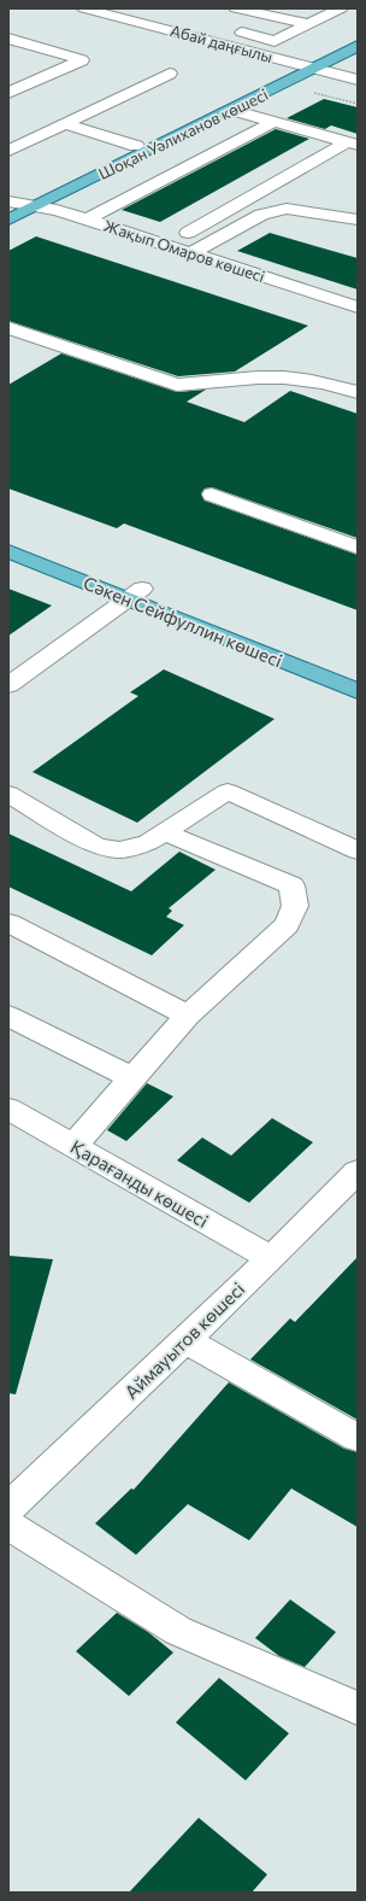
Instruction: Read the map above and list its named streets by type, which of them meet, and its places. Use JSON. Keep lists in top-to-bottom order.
{
  "streets": {
    "main road": ["Шоқан Уәлиханов көшесі", "Сәкен Сейфуллин көшесі"],
    "street": [
      "Абай даңғылы",
      "Жақып Омаров көшесі",
      "Қарағанды көшесі",
      "Аймауытов көшесі"
    ]
  },
  "crossings": [
    ["Абай даңғылы", "Шоқан Уәлиханов көшесі"],
    ["Шоқан Уәлиханов көшесі", "Жақып Омаров көшесі"],
    ["Қарағанды көшесі", "Аймауытов көшесі"]
  ]
}
